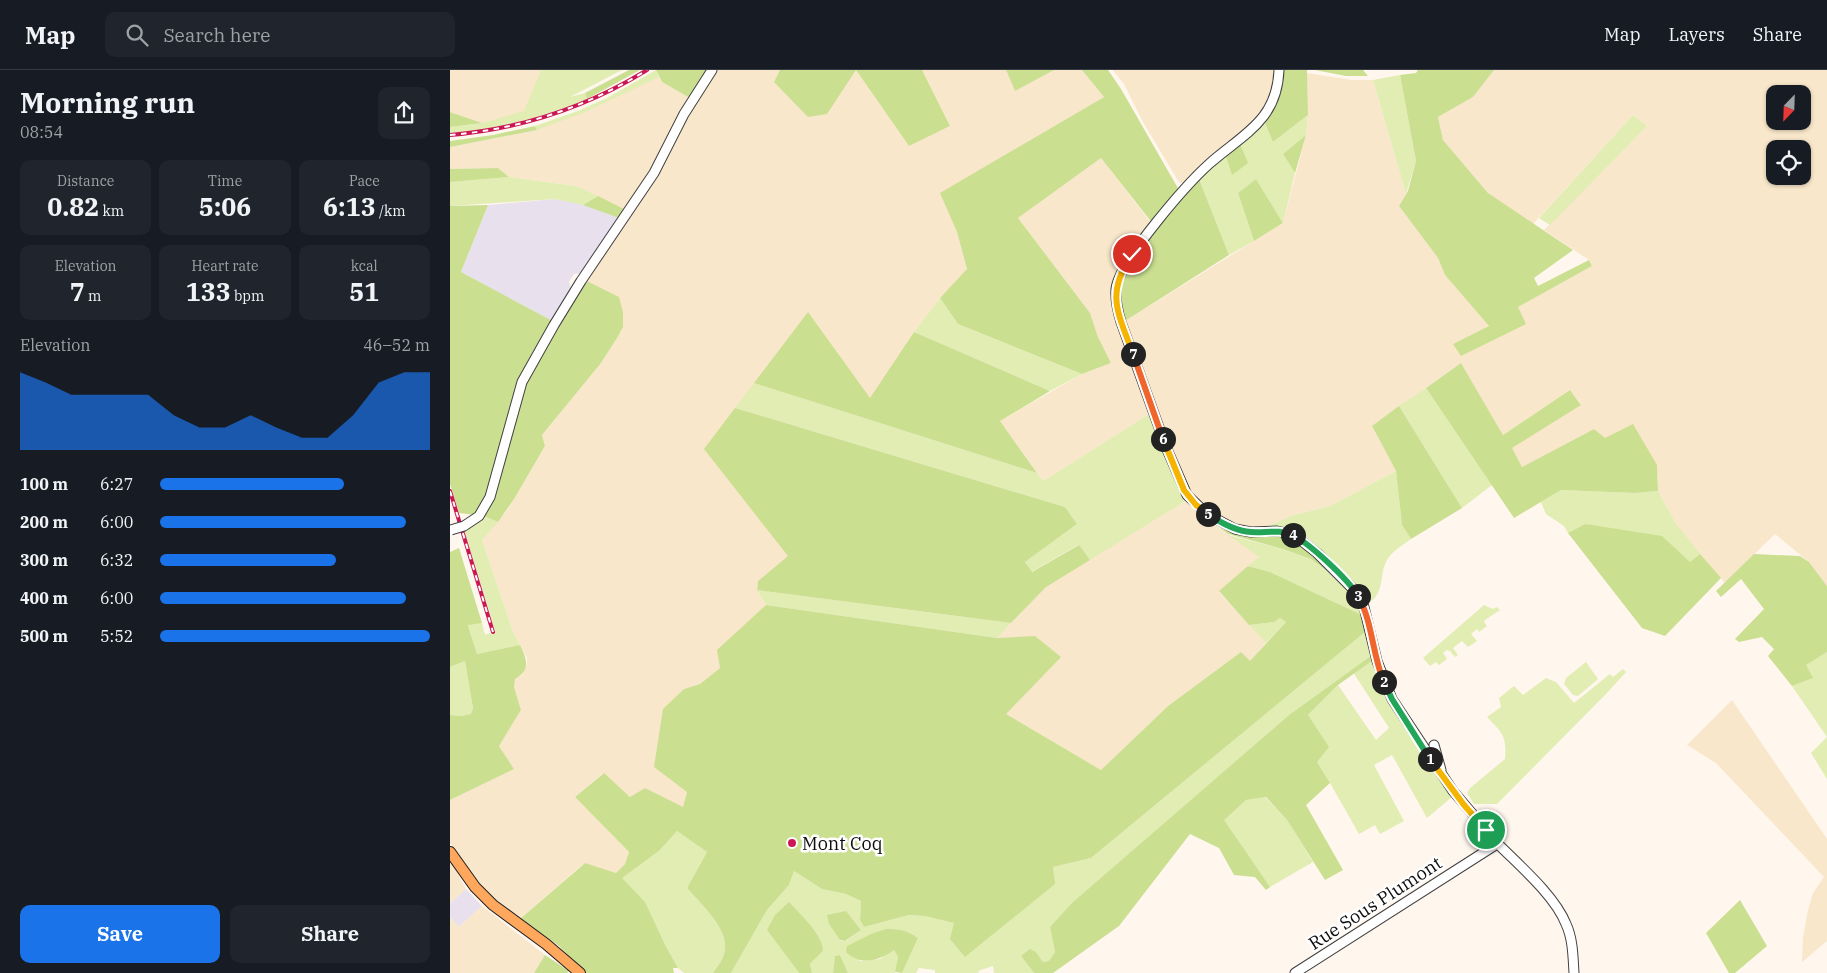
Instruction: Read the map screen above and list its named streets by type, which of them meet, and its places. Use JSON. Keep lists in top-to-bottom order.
{
  "streets": {
    "street": ["Rue Sous Plumont"]
  },
  "places": ["Mont Coq"],
  "north": "bottom left",
  "page": {
    "header": "Map",
    "search": "Search here",
    "nav": ["Map", "Layers", "Share"],
    "heading": ["Morning run", "08:54"],
    "stats": [
      ["Distance", "0.82 km"],
      ["Time", "5:06"],
      ["Pace", "6:13 /km"],
      ["Elevation", "7 m"],
      ["Heart rate", "133 bpm"],
      ["kcal", "51"]
    ],
    "chart": ["Elevation", "46–52 m"],
    "pins": [
      "7",
      "6",
      "5",
      "4",
      "3",
      "2",
      "1"
    ],
    "list": [
      {
        "name": "100 m",
        "note": "6:27"
      },
      {
        "name": "200 m",
        "note": "6:00"
      },
      {
        "name": "300 m",
        "note": "6:32"
      },
      {
        "name": "400 m",
        "note": "6:00"
      },
      {
        "name": "500 m",
        "note": "5:52"
      }
    ],
    "buttons": ["Save", "Share"]
  }
}
